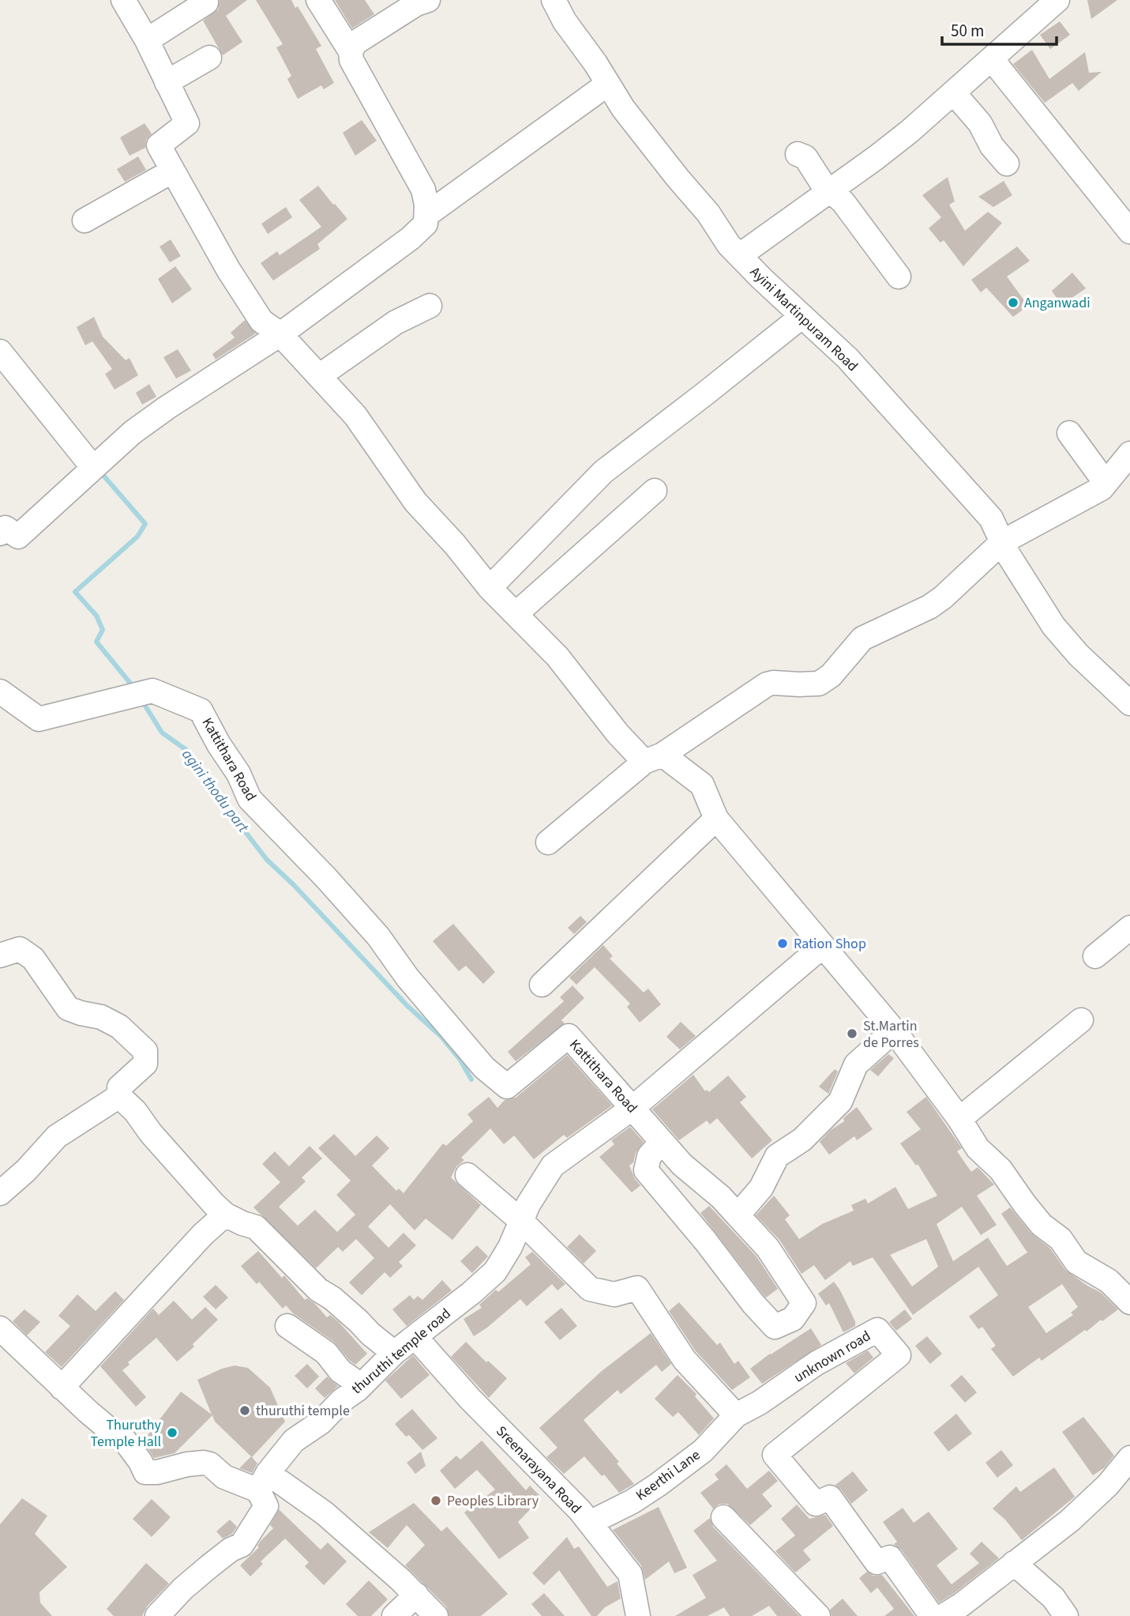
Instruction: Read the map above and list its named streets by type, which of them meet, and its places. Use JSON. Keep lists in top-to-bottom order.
{
  "streets": {
    "street": [
      "Ayini Martinpuram Road",
      "Kattithara Road",
      "thuruthi temple road",
      "unknown road",
      "Sreenarayana Road",
      "Keerthi Lane"
    ]
  },
  "crossings": [
    ["Kattithara Road", "thuruthi temple road"],
    ["thuruthi temple road", "Sreenarayana Road"],
    ["unknown road", "Keerthi Lane"],
    ["Sreenarayana Road", "Keerthi Lane"]
  ],
  "water": ["agini thodu part"],
  "places": [
    "Anganwadi",
    "Ration Shop",
    "St.Martin de Porres",
    "thuruthi temple",
    "Thuruthy Temple Hall",
    "Peoples Library"
  ],
  "scale_bar": "50 m"
}
